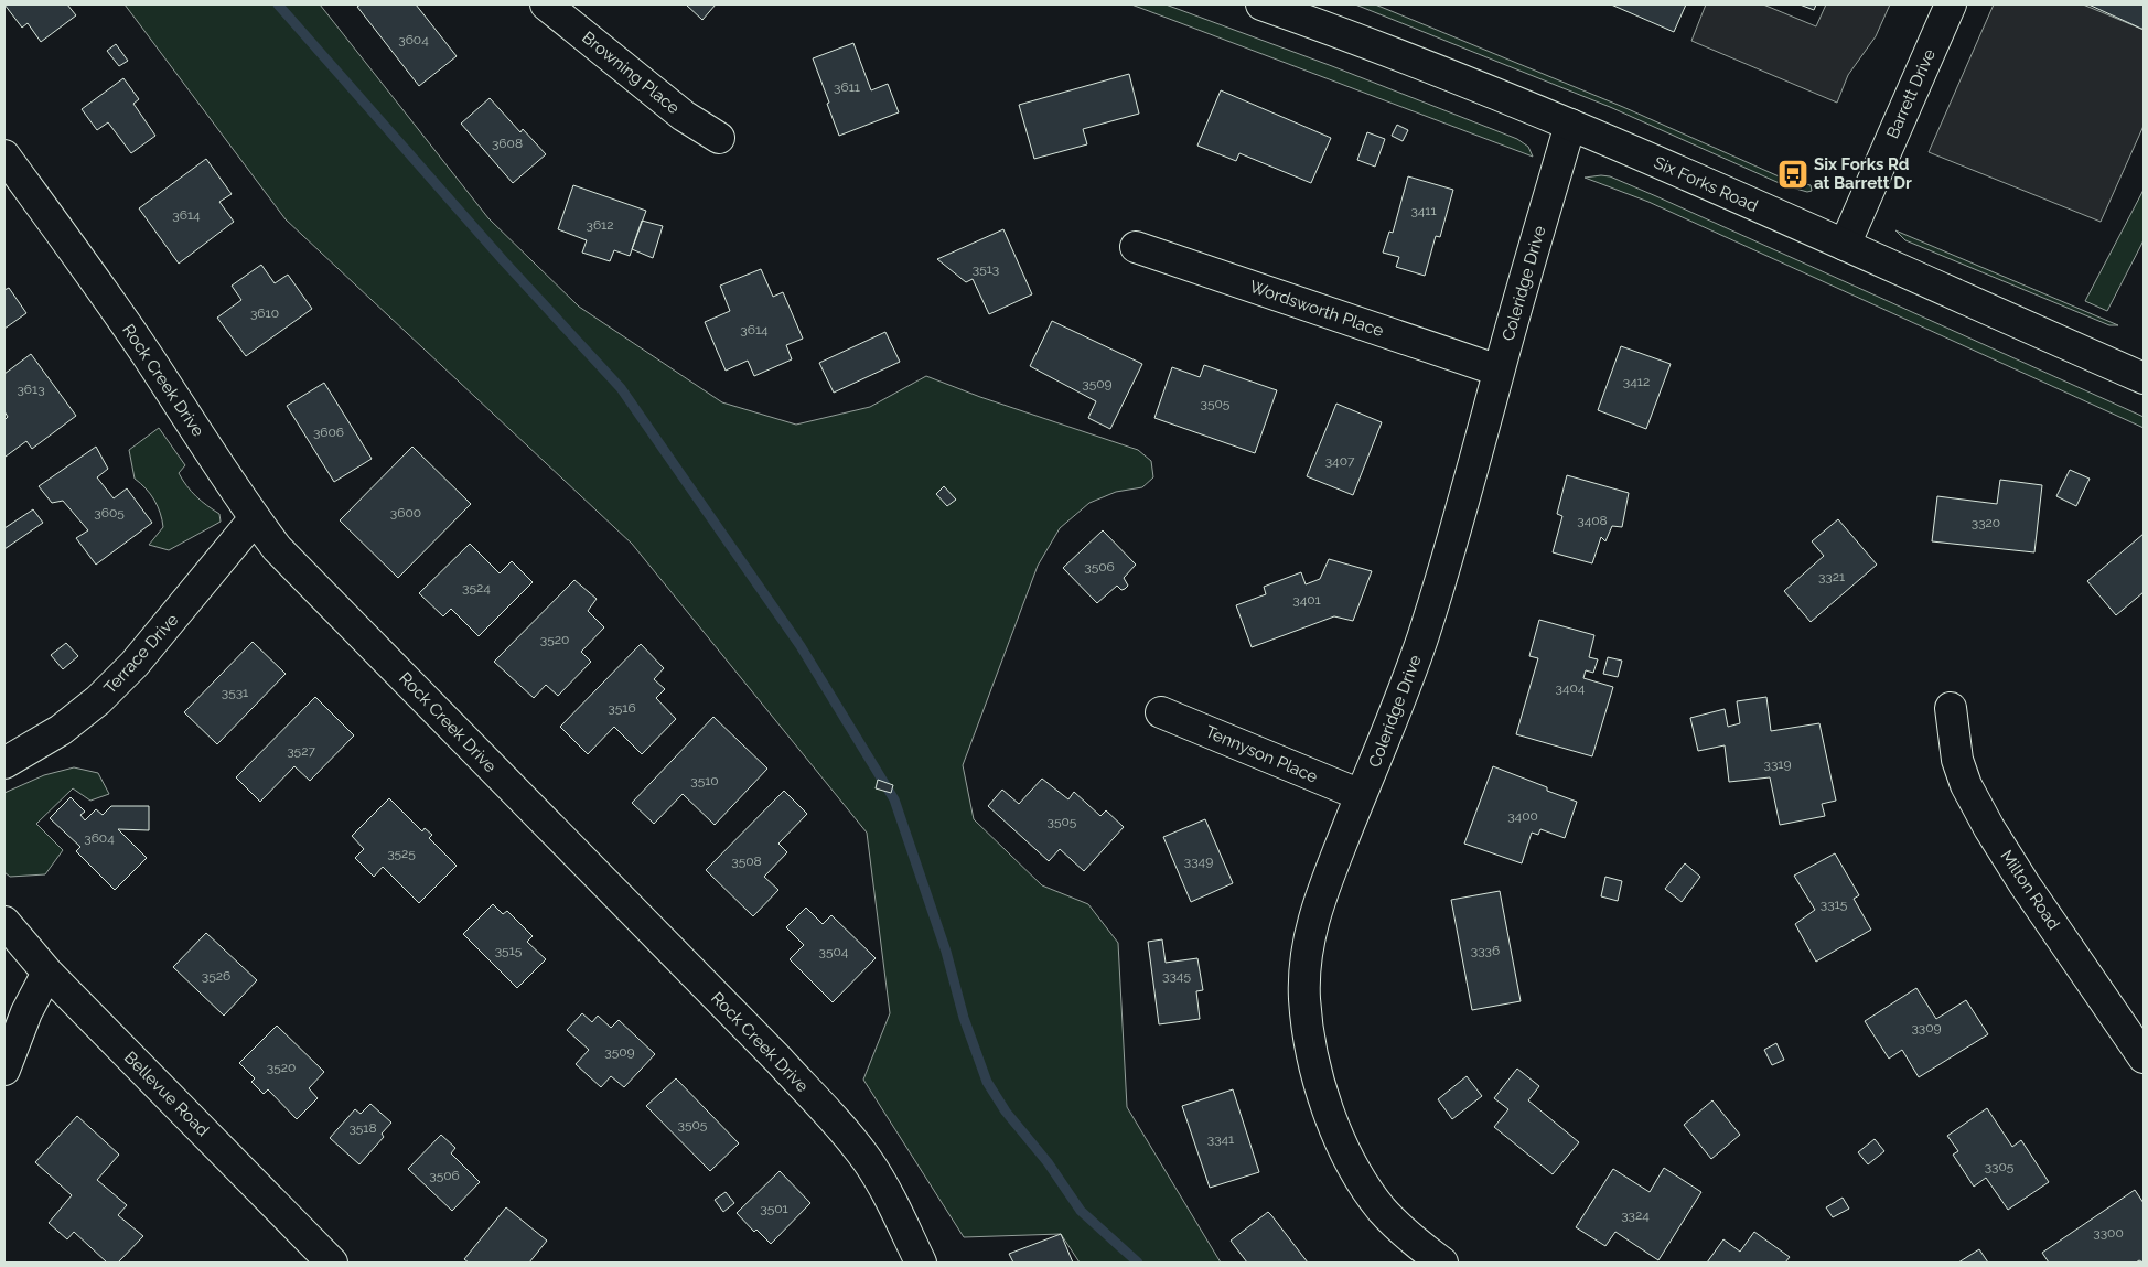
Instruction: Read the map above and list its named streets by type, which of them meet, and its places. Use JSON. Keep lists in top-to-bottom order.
{
  "streets": {
    "street": [
      "Browning Place",
      "Barrett Drive",
      "Six Forks Road",
      "Coleridge Drive",
      "Wordsworth Place",
      "Rock Creek Drive",
      "Terrace Drive",
      "Tennyson Place",
      "Milton Road",
      "Bellevue Road"
    ]
  },
  "crossings": [
    ["Barrett Drive", "Six Forks Road"],
    ["Six Forks Road", "Coleridge Drive"],
    ["Coleridge Drive", "Wordsworth Place"],
    ["Coleridge Drive", "Tennyson Place"],
    ["Rock Creek Drive", "Terrace Drive"]
  ],
  "places": {
    "bus stop": ["Six Forks Rd at Barrett Dr"]
  },
  "house_numbers": [
    "3604",
    "3611",
    "3608",
    "3411",
    "3614",
    "3612",
    "3513",
    "3610",
    "3614",
    "3412",
    "3509",
    "3613",
    "3505",
    "3606",
    "3407",
    "3605",
    "3600",
    "3408",
    "3320",
    "3506",
    "3321",
    "3524",
    "3401",
    "3520",
    "3404",
    "3531",
    "3516",
    "3527",
    "3319",
    "3510",
    "3400",
    "3505",
    "3604",
    "3525",
    "3508",
    "3349",
    "3315",
    "3515",
    "3336",
    "3504",
    "3526",
    "3345",
    "3309",
    "3509",
    "3520",
    "3505",
    "3518",
    "3341",
    "3305",
    "3506",
    "3501",
    "3324",
    "3300"
  ]
}
